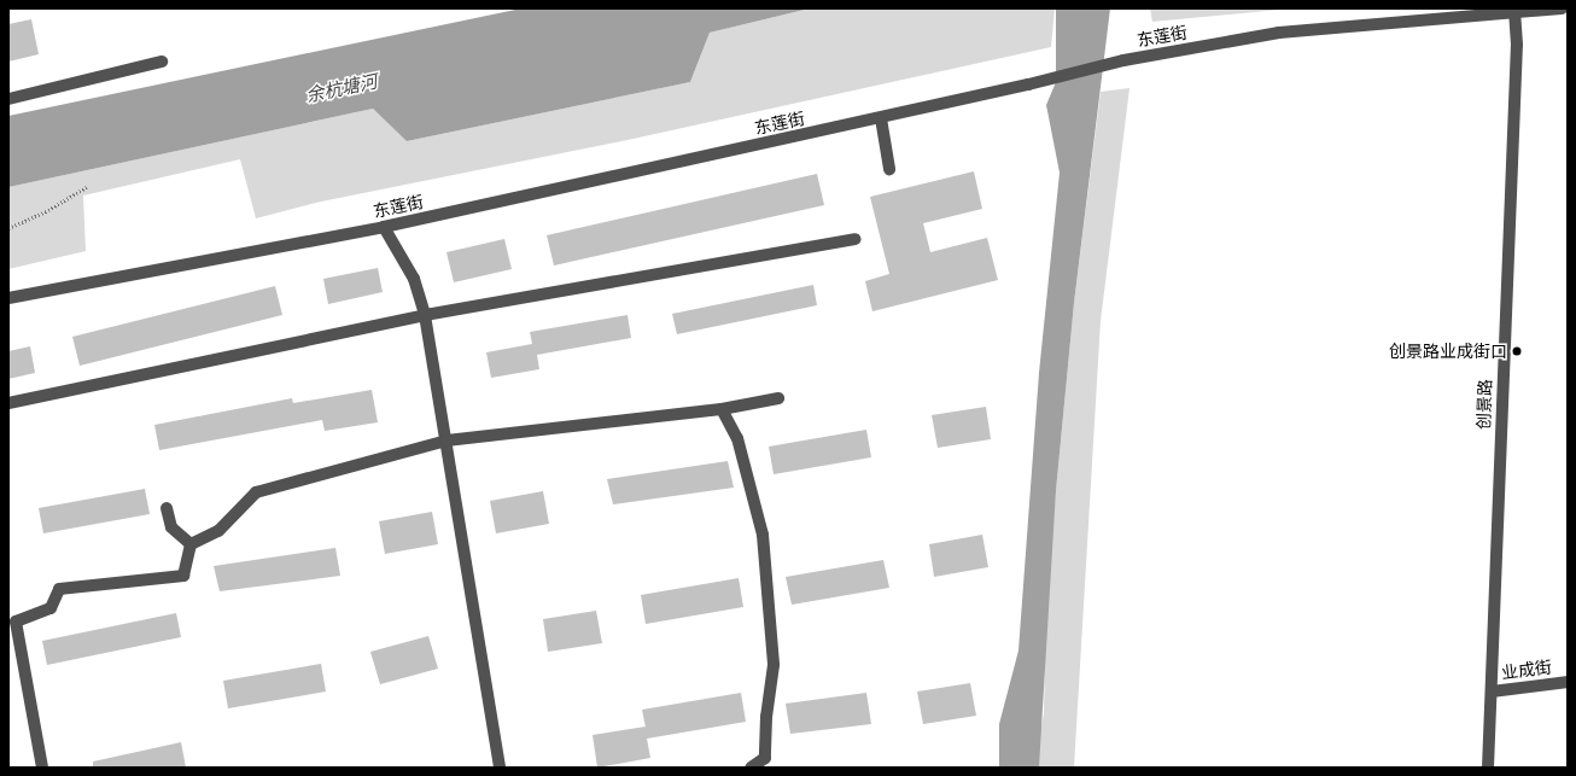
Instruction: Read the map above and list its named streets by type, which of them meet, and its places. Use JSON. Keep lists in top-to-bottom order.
{
  "streets": {
    "street": ["东莲街", "创景路", "业成街"]
  },
  "crossings": [
    ["东莲街", "创景路"],
    ["创景路", "业成街"]
  ],
  "water": ["余杭塘河"],
  "places": ["创景路业成街口"]
}
